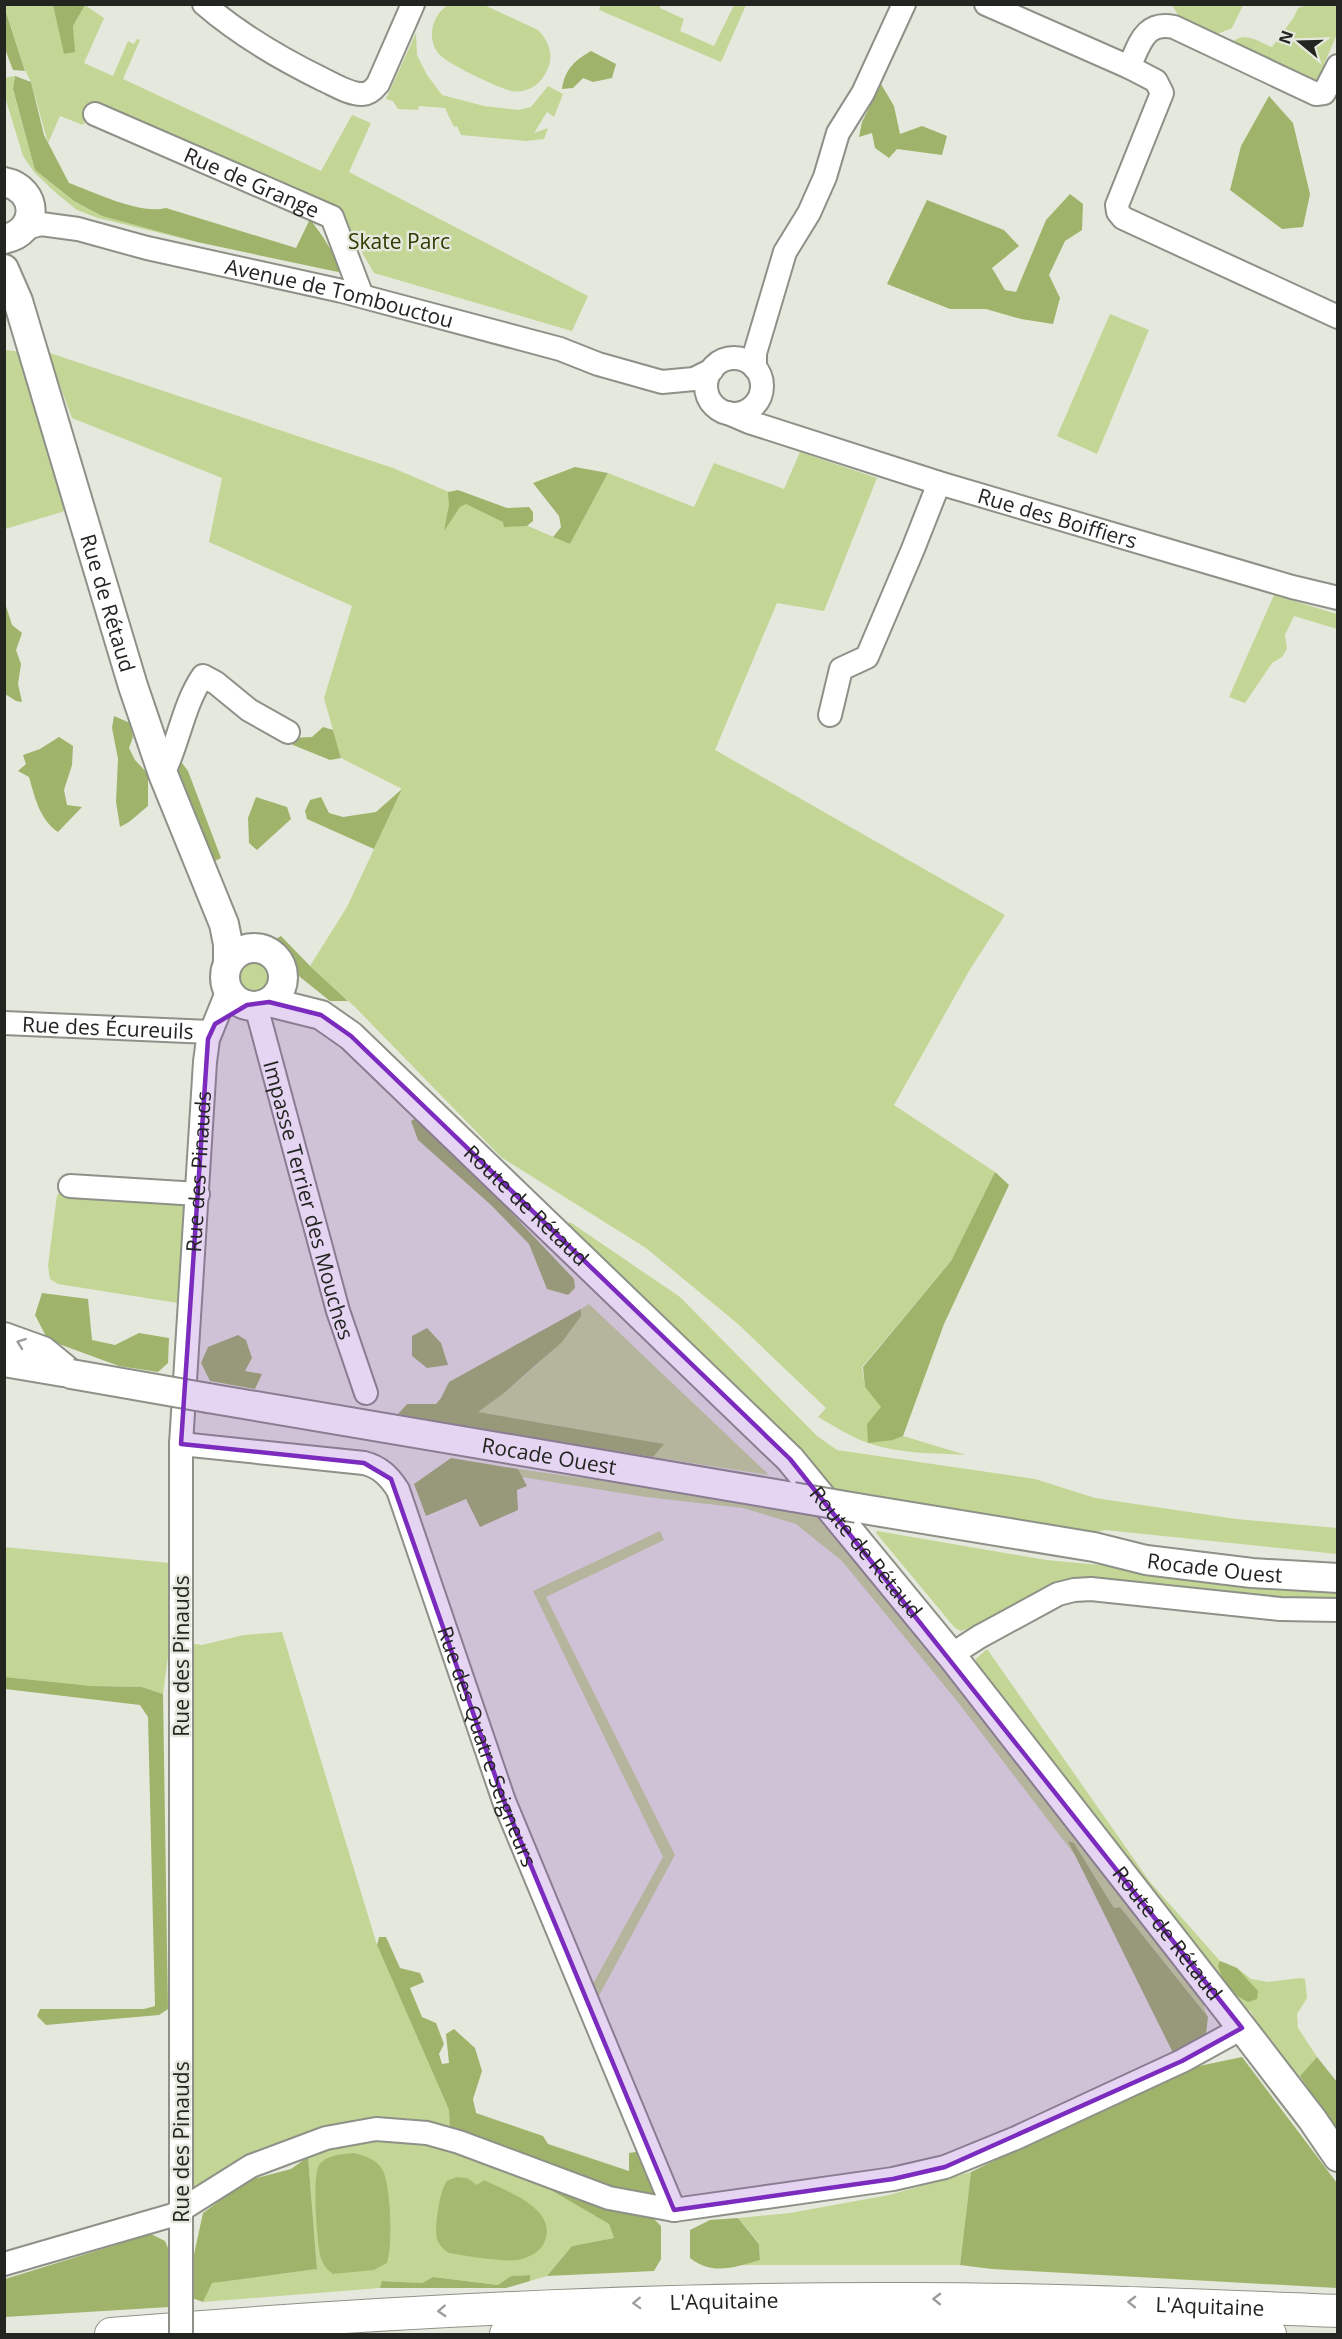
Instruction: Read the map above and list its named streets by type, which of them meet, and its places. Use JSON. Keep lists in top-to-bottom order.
{
  "streets": {
    "highway": ["L'Aquitaine"],
    "main road": ["Rue de Rétaud", "Route de Rétaud", "Rocade Ouest"],
    "street": [
      "Rue de Grange",
      "Avenue de Tombouctou",
      "Rue des Boiffiers",
      "Rue des Écureuils",
      "Rue des Pinauds",
      "Impasse Terrier des Mouches",
      "Rue des Quatre Seigneurs"
    ]
  },
  "crossings": [
    ["Rue de Grange", "Avenue de Tombouctou"],
    ["Avenue de Tombouctou", "Rue des Boiffiers"],
    ["Avenue de Tombouctou", "Rue de Rétaud"],
    ["Rue des Écureuils", "Rue des Pinauds"],
    ["Rue des Pinauds", "Impasse Terrier des Mouches"],
    ["Rue des Pinauds", "Rue des Quatre Seigneurs"]
  ],
  "parks": ["Skate Parc"],
  "north": "left"
}
